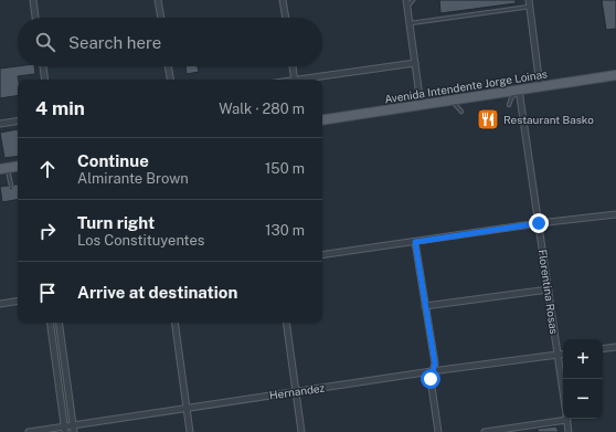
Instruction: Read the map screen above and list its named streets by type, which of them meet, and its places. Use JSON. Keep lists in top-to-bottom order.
{
  "streets": {
    "main road": ["Avenida Intendente Jorge Loinas"],
    "street": ["Florentina Rosas", "Hernandez"]
  },
  "crossings": [
    ["Avenida Intendente Jorge Loinas", "Florentina Rosas"],
    ["Florentina Rosas", "Hernandez"]
  ],
  "places": {
    "restaurant": ["Restaurant Basko"]
  },
  "page": {
    "search": "Search here",
    "heading": ["4 min", "Walk · 280 m"],
    "list": [
      ["Continue", "Almirante Brown", "150 m"],
      ["Turn right", "Los Constituyentes", "130 m"],
      "Arrive at destination"
    ],
    "map_buttons": ["+", "−"]
  }
}
